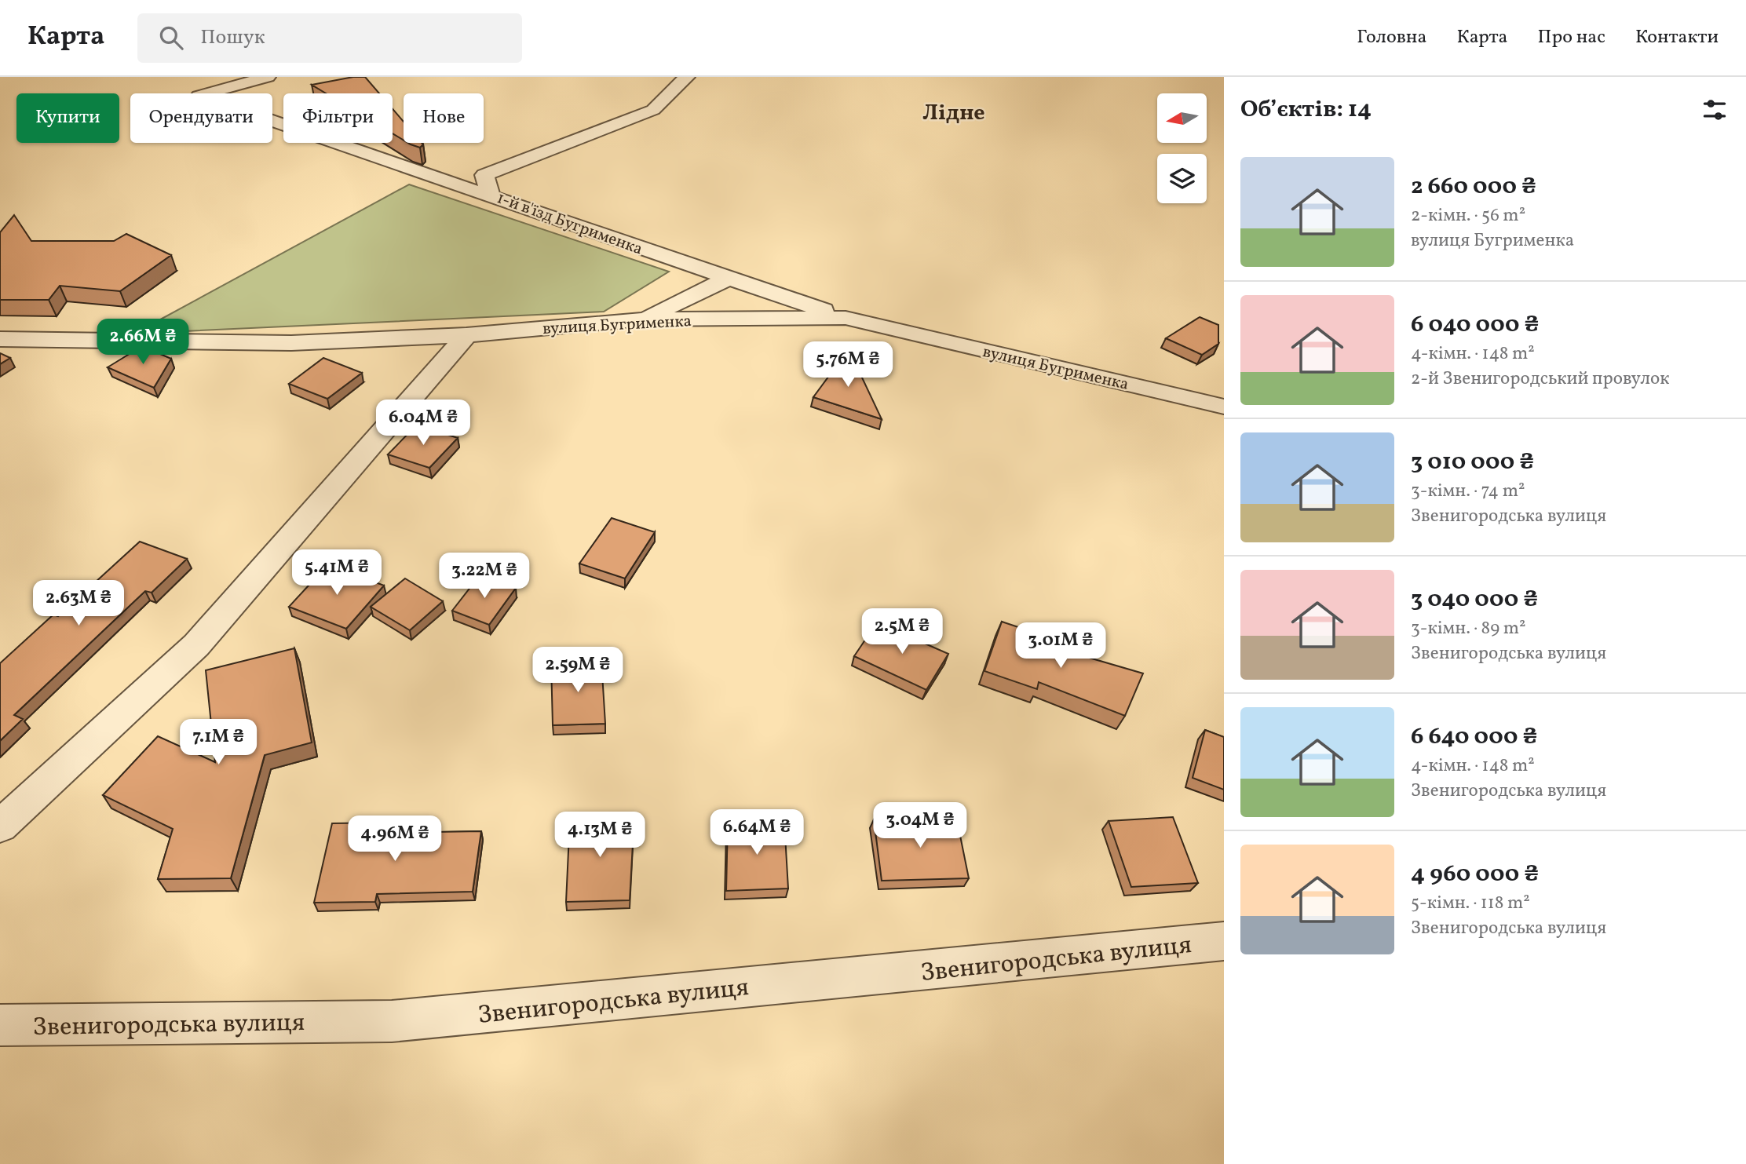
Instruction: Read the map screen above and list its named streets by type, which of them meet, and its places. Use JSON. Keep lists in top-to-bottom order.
{
  "streets": {
    "street": ["1-й в'їзд Бугрименка", "вулиця Бугрименка", "Звенигородська вулиця"]
  },
  "crossings": [
    ["1-й в'їзд Бугрименка", "вулиця Бугрименка"]
  ],
  "districts": ["Лідне"],
  "north": "left",
  "page": {
    "header": "Карта",
    "search": "Пошук",
    "nav": [
      "Головна",
      "Карта",
      "Про нас",
      "Контакти"
    ],
    "heading": "Об’єктів: 14",
    "chip": [
      "Купити",
      "Орендувати",
      "Фільтри",
      "Нове"
    ],
    "list": [
      {
        "name": "2 660 000 ₴",
        "note": "2-кімн. · 56 m² · вулиця Бугрименка"
      },
      {
        "name": "6 040 000 ₴",
        "note": "4-кімн. · 148 m² · 2-й Звенигородський провулок"
      },
      {
        "name": "3 010 000 ₴",
        "note": "3-кімн. · 74 m² · Звенигородська вулиця"
      },
      {
        "name": "3 040 000 ₴",
        "note": "3-кімн. · 89 m² · Звенигородська вулиця"
      },
      {
        "name": "6 640 000 ₴",
        "note": "4-кімн. · 148 m² · Звенигородська вулиця"
      },
      {
        "name": "4 960 000 ₴",
        "note": "5-кімн. · 118 m² · Звенигородська вулиця"
      }
    ],
    "price": [
      "2.66M ₴",
      "5.76M ₴",
      "6.04M ₴",
      "5.41M ₴",
      "3.22M ₴",
      "2.63M ₴",
      "2.5M ₴",
      "3.01M ₴",
      "2.59M ₴",
      "7.1M ₴",
      "3.04M ₴",
      "6.64M ₴",
      "4.13M ₴",
      "4.96M ₴"
    ]
  }
}
